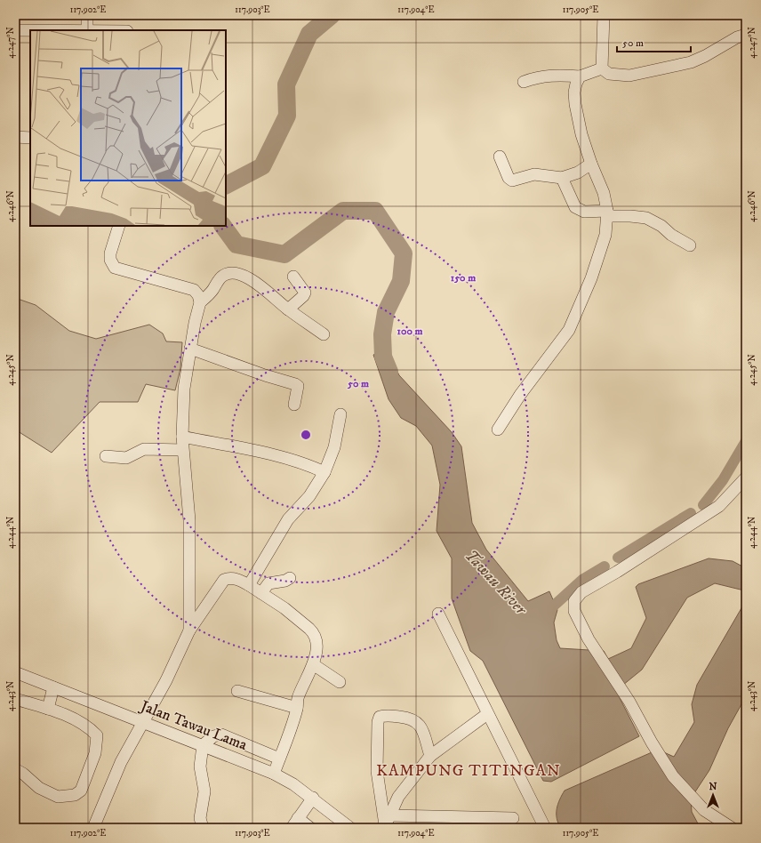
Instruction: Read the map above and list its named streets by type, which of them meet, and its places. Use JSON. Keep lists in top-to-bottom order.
{
  "streets": {
    "street": ["Jalan Tawau Lama"]
  },
  "districts": ["KAMPUNG TITINGAN"],
  "water": ["Tawau River"],
  "scale_bar": "50 m",
  "north": "top",
  "coordinates": [
    "117.902°E",
    "117.903°E",
    "117.904°E",
    "117.905°E",
    "4.247°N",
    "4.246°N",
    "4.245°N",
    "4.244°N",
    "4.243°N"
  ],
  "rings": ["150 m", "100 m", "50 m"]
}
